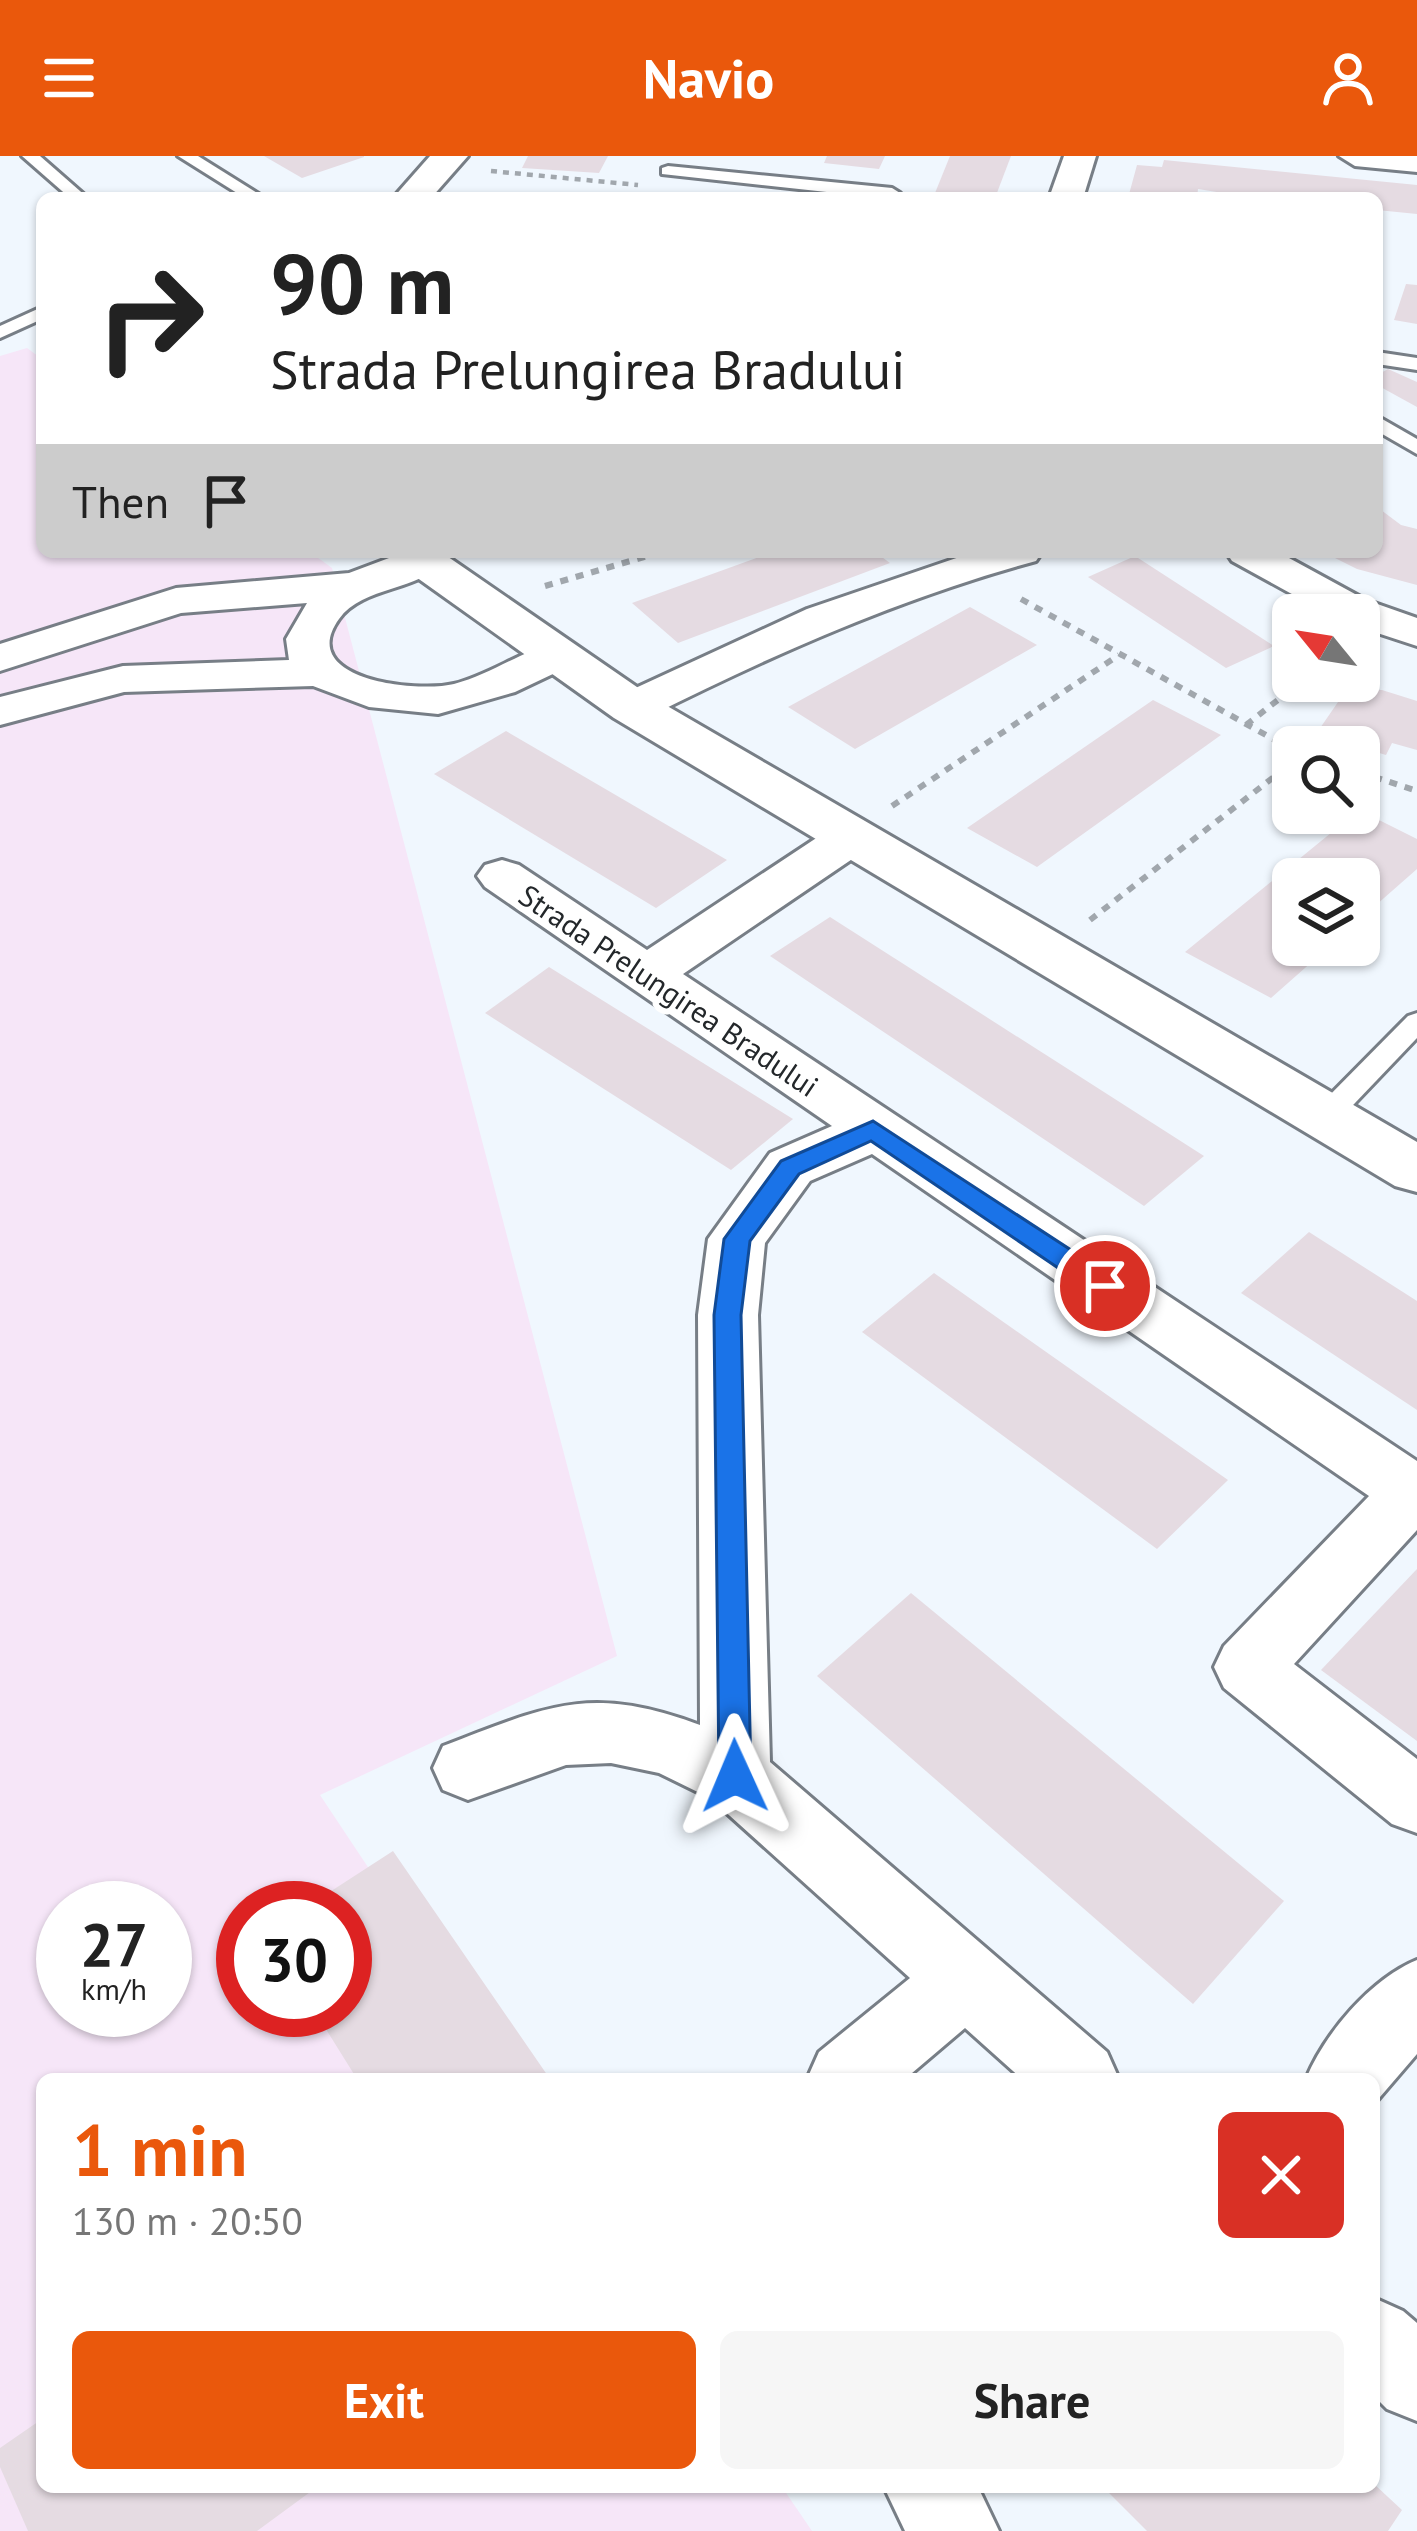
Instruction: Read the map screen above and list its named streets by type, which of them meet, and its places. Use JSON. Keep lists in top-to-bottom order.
{
  "streets": {
    "street": ["Strada Prelungirea Bradului"]
  },
  "north": "top left",
  "page": {
    "header": "Navio",
    "turn": ["90 m", "Strada Prelungirea Bradului"],
    "then": "Then",
    "speed": "27 km/h",
    "limit": "30",
    "heading": ["1 min", "130 m · 20:50"],
    "buttons": ["Exit", "Share"]
  }
}
